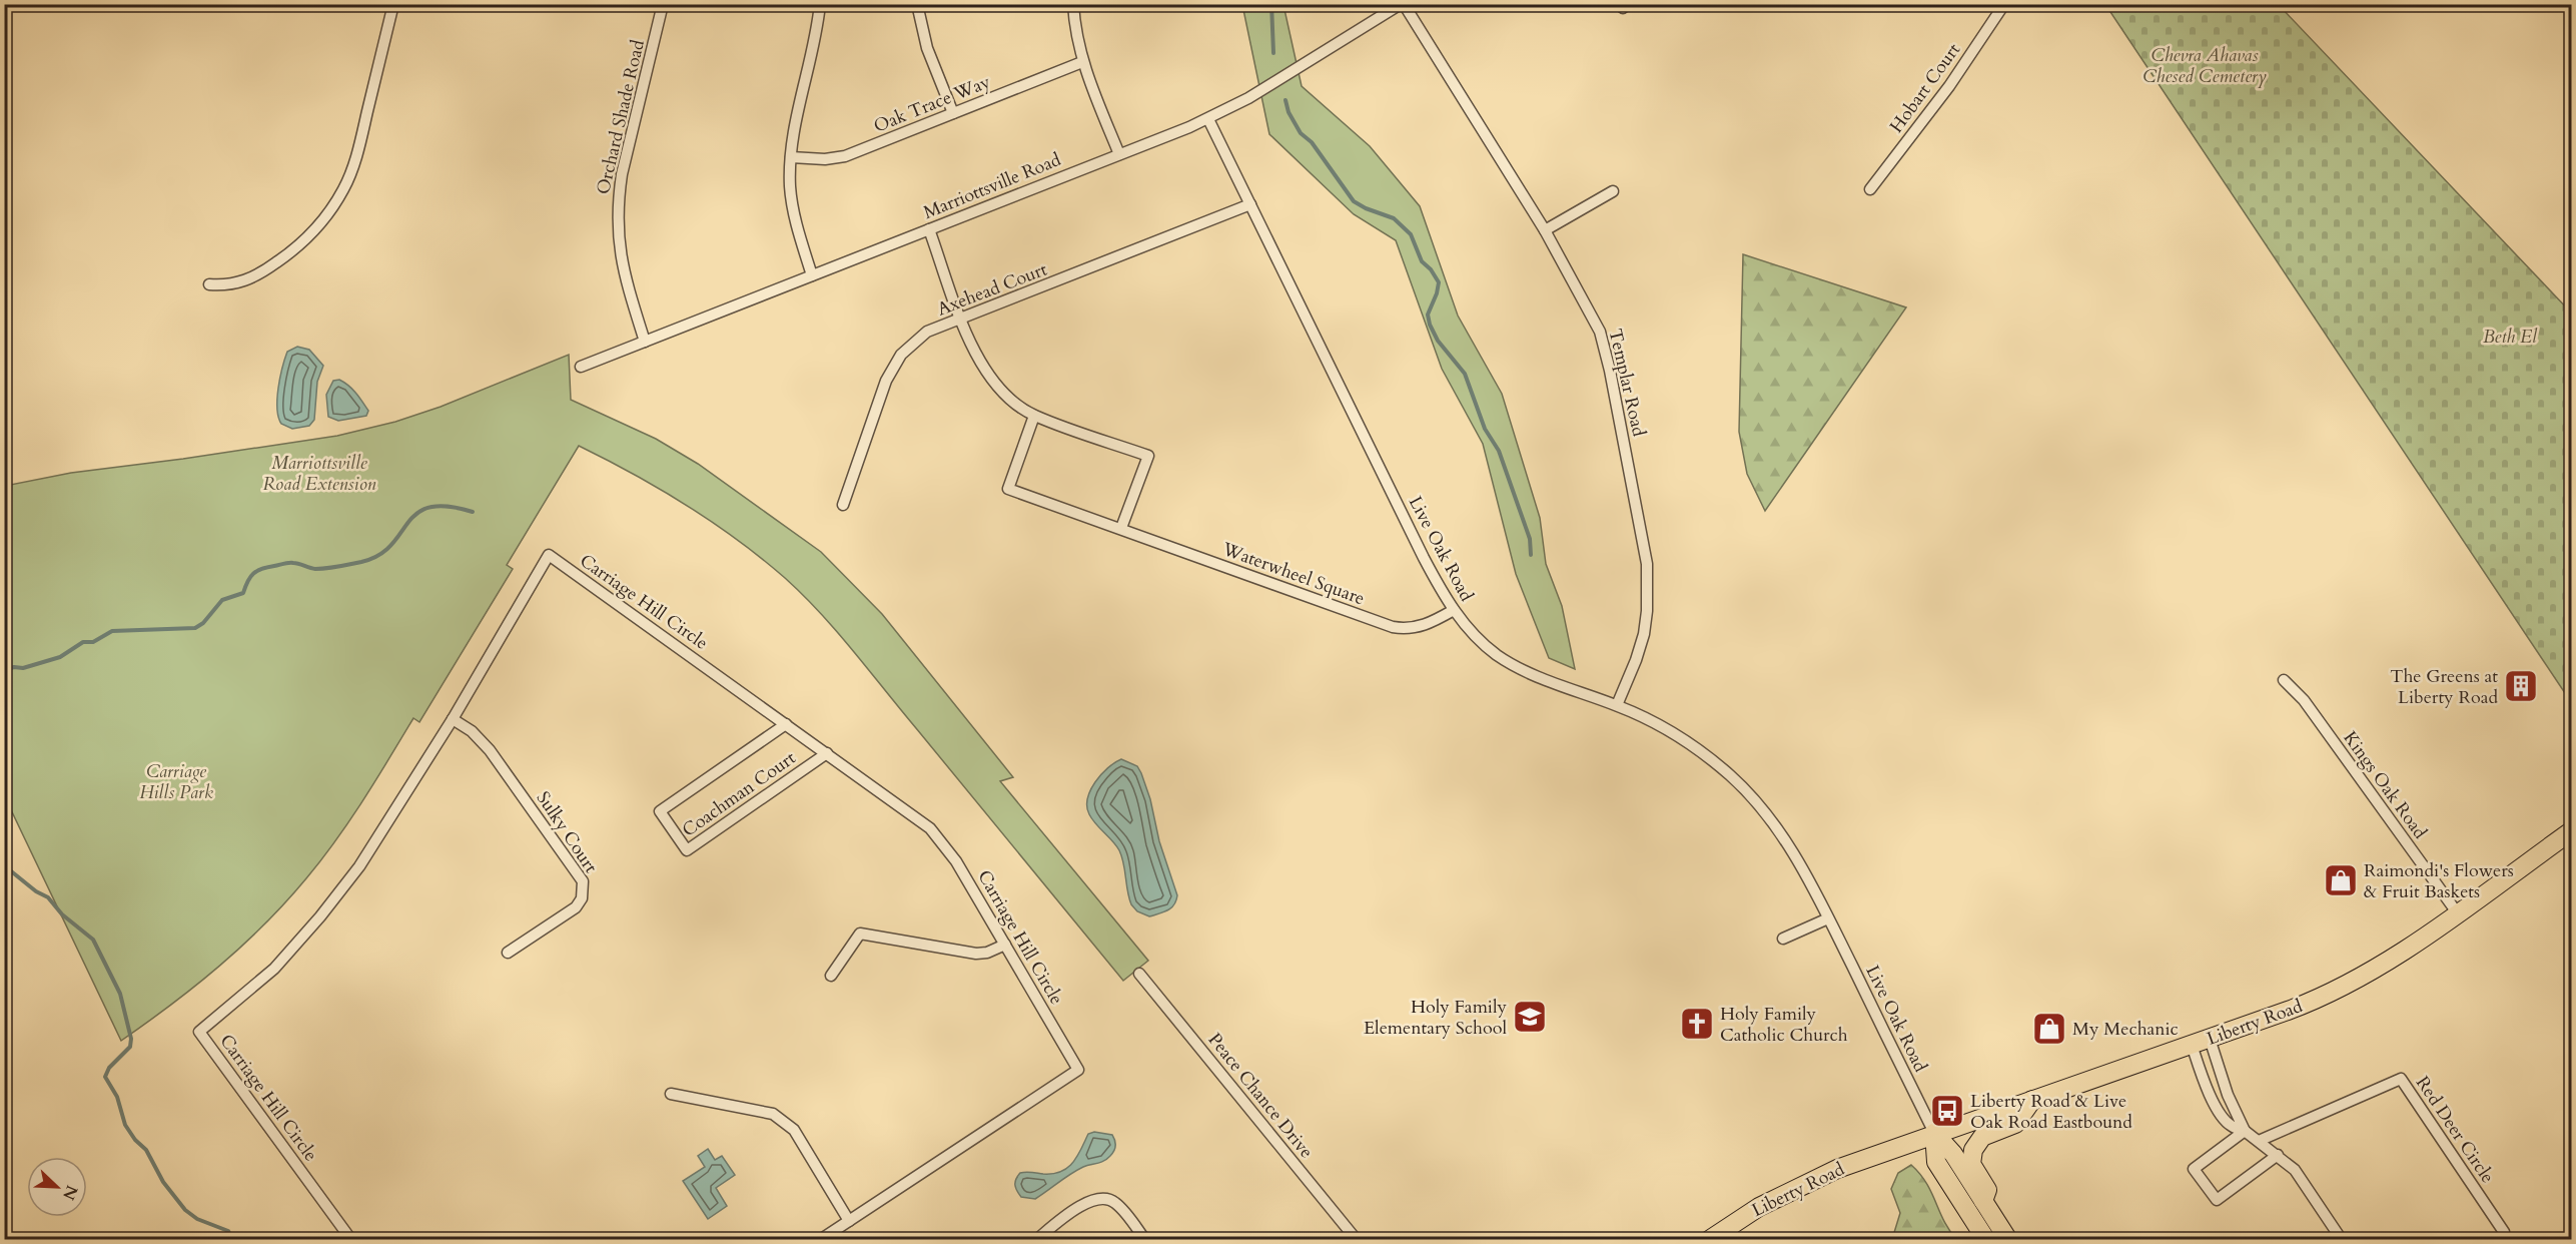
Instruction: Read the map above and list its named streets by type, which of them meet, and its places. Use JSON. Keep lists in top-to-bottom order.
{
  "streets": {
    "main road": ["Liberty Road"],
    "street": [
      "Hobart Court",
      "Oak Trace Way",
      "Orchard Shade Road",
      "Marriottsville Road",
      "Axehead Court",
      "Templar Road",
      "Live Oak Road",
      "Waterwheel Square",
      "Carriage Hill Circle",
      "Kings Oak Road",
      "Coachman Court",
      "Sulky Court",
      "Peace Chance Drive",
      "Red Deer Circle"
    ]
  },
  "crossings": [
    ["Orchard Shade Road", "Marriottsville Road"],
    ["Marriottsville Road", "Templar Road"],
    ["Marriottsville Road", "Live Oak Road"],
    ["Axehead Court", "Live Oak Road"],
    ["Templar Road", "Live Oak Road"],
    ["Live Oak Road", "Waterwheel Square"],
    ["Live Oak Road", "Liberty Road"],
    ["Carriage Hill Circle", "Coachman Court"],
    ["Carriage Hill Circle", "Sulky Court"],
    ["Kings Oak Road", "Liberty Road"]
  ],
  "parks": [
    "Chevra Ahavas Chesed Cemetery",
    "Beth El",
    "Marriottsville Road Extension",
    "Carriage Hills Park"
  ],
  "places": {
    "building": ["The Greens at Liberty Road"],
    "shop": ["Raimondi's Flowers & Fruit Baskets", "My Mechanic"],
    "school or university": ["Holy Family Elementary School"],
    "church": ["Holy Family Catholic Church"],
    "bus stop": ["Liberty Road & Live Oak Road Eastbound"]
  },
  "north": "bottom right"
}
